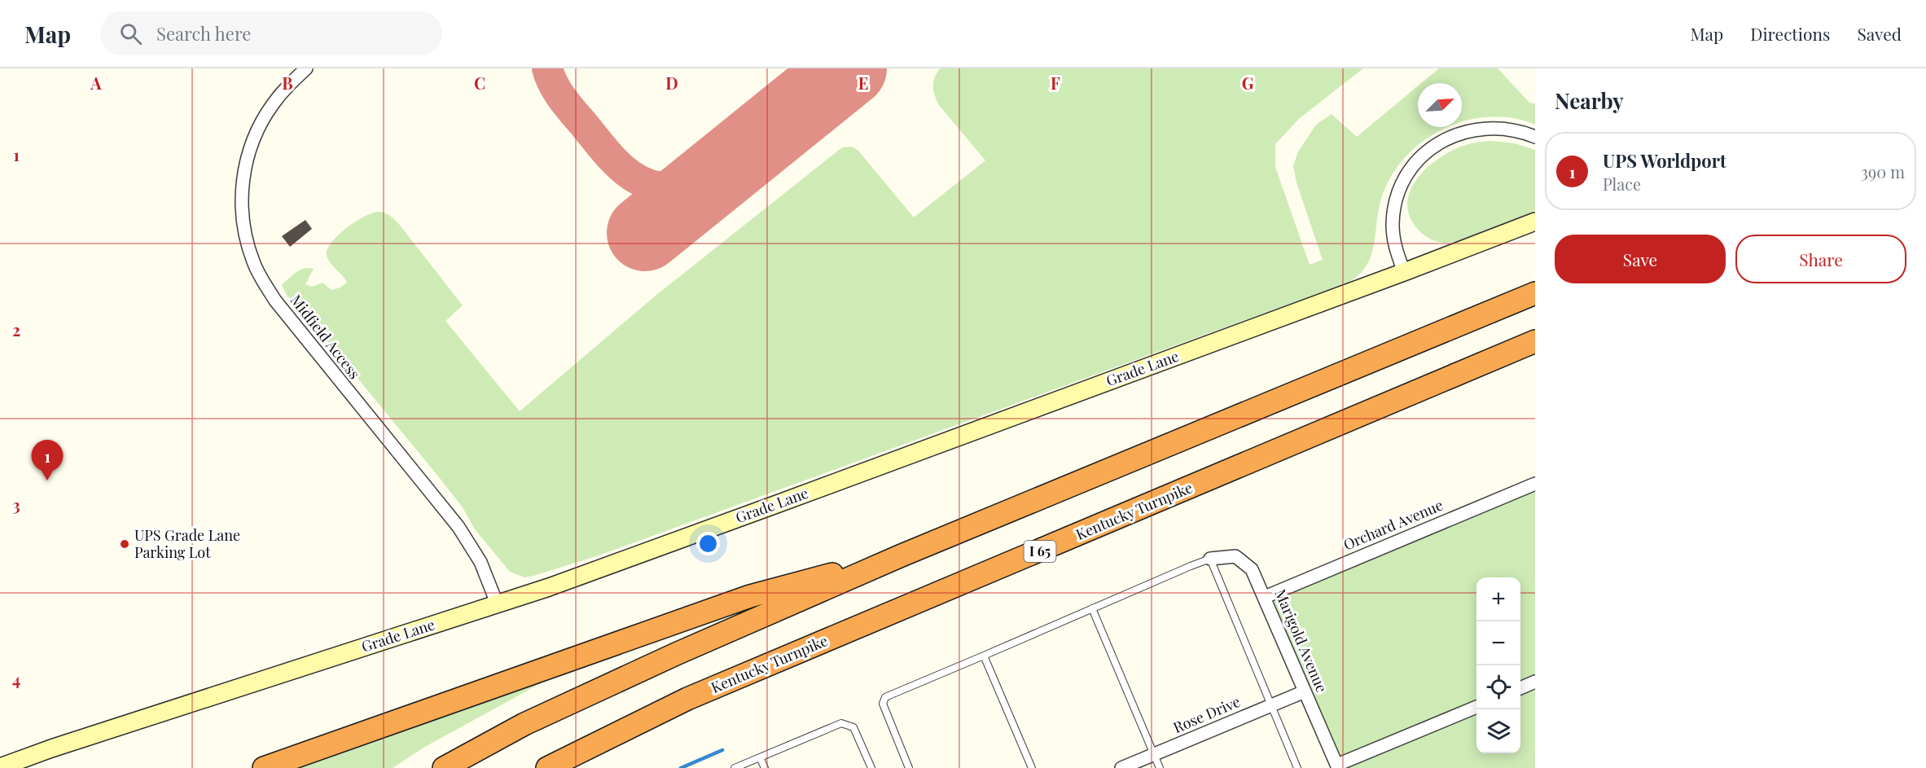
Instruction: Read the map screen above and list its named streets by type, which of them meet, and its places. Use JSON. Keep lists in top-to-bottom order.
{
  "streets": {
    "highway": ["Kentucky Turnpike", "I 65"],
    "main road": ["Grade Lane"],
    "street": [
      "Midfield Access",
      "Orchard Avenue",
      "Marigold Avenue",
      "Rose Drive"
    ]
  },
  "crossings": [
    ["Midfield Access", "Grade Lane"],
    ["Orchard Avenue", "Marigold Avenue"],
    ["Marigold Avenue", "Rose Drive"]
  ],
  "places": ["UPS Grade Lane Parking Lot"],
  "north": "top right",
  "page": {
    "header": "Map",
    "search": "Search here",
    "nav": ["Map", "Directions", "Saved"],
    "heading": "Nearby",
    "list": [
      {
        "mark": "1",
        "name": "UPS Worldport",
        "note": "Place",
        "value": "390 m"
      }
    ],
    "buttons": ["Save", "Share"],
    "pins": "1",
    "map_buttons": ["+", "−"]
  },
  "grid": {
    "columns": [
      "A",
      "B",
      "C",
      "D",
      "E",
      "F",
      "G"
    ],
    "rows": [
      "1",
      "2",
      "3",
      "4"
    ]
  }
}
